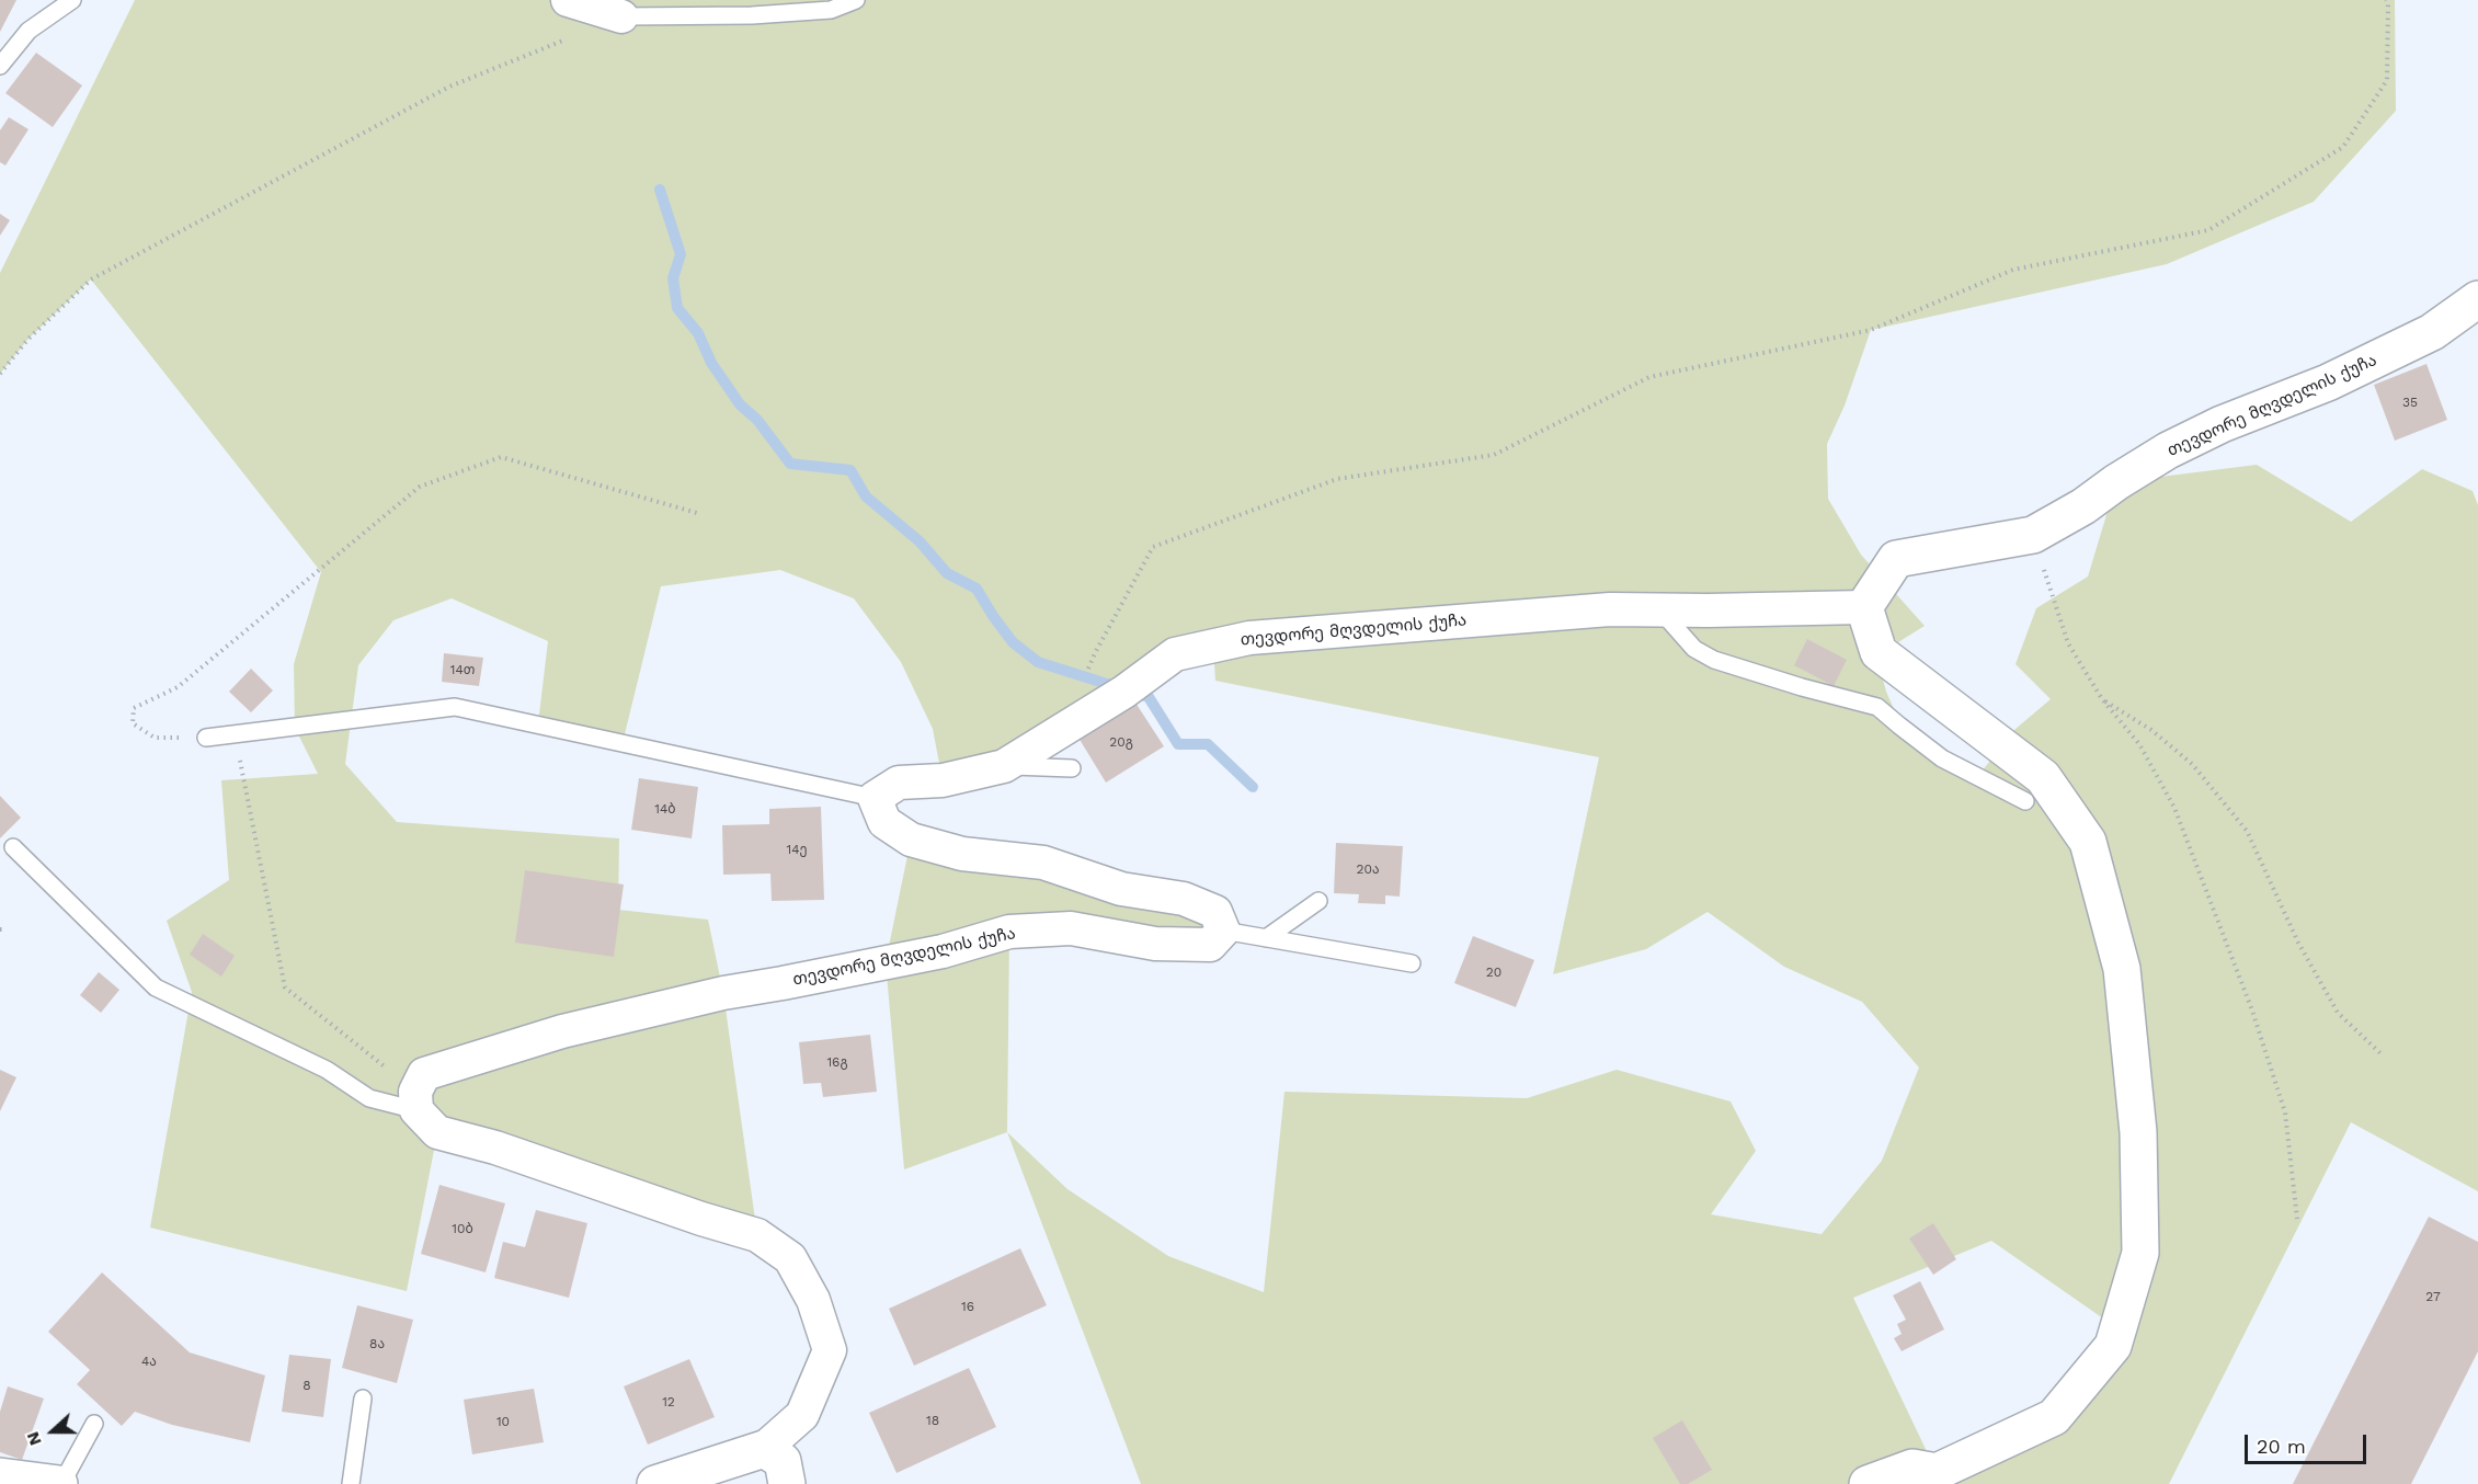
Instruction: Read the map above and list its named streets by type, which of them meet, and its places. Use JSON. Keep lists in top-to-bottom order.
{
  "streets": {
    "street": ["თევდორე მღვდელის ქუჩა"]
  },
  "house_numbers": [
    "35",
    "14თ",
    "20გ",
    "14ბ",
    "14ე",
    "20ა",
    "20",
    "16გ",
    "10ბ",
    "27",
    "16",
    "8ა",
    "4ა",
    "8",
    "12",
    "18",
    "10"
  ],
  "scale_bar": "20 m",
  "north": "left"
}
